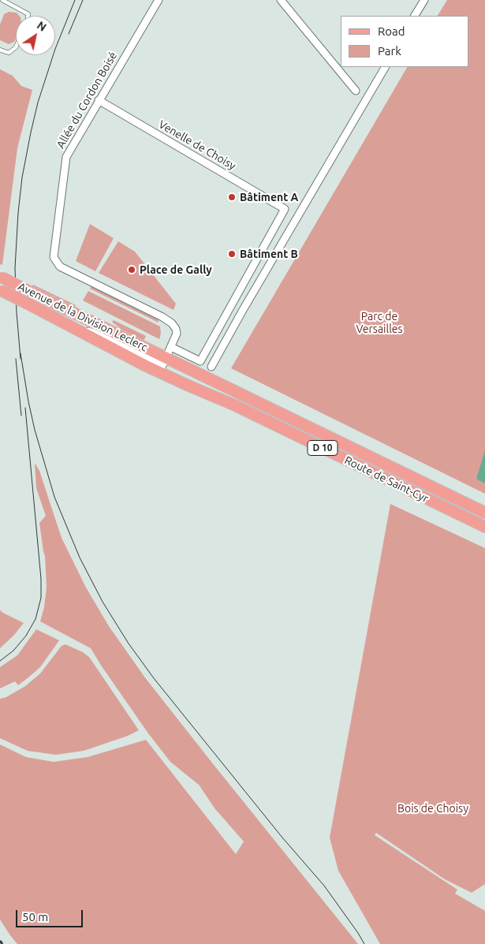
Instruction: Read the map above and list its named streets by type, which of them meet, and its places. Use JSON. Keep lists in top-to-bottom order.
{
  "streets": {
    "main road": ["Avenue de la Division Leclerc", "D 10", "Route de Saint-Cyr"],
    "street": ["Allée du Cordon Boisé", "Venelle de Choisy"]
  },
  "crossings": [
    ["Allée du Cordon Boisé", "Venelle de Choisy"],
    ["Allée du Cordon Boisé", "Avenue de la Division Leclerc"],
    ["Allée du Cordon Boisé", "Route de Saint-Cyr"],
    ["Avenue de la Division Leclerc", "Route de Saint-Cyr"]
  ],
  "parks": ["Parc de Versailles", "Bois de Choisy"],
  "places": ["Bâtiment A", "Bâtiment B", "Place de Gally"],
  "legend": ["Road", "Park"],
  "scale_bar": "50 m",
  "north": "top right"
}
